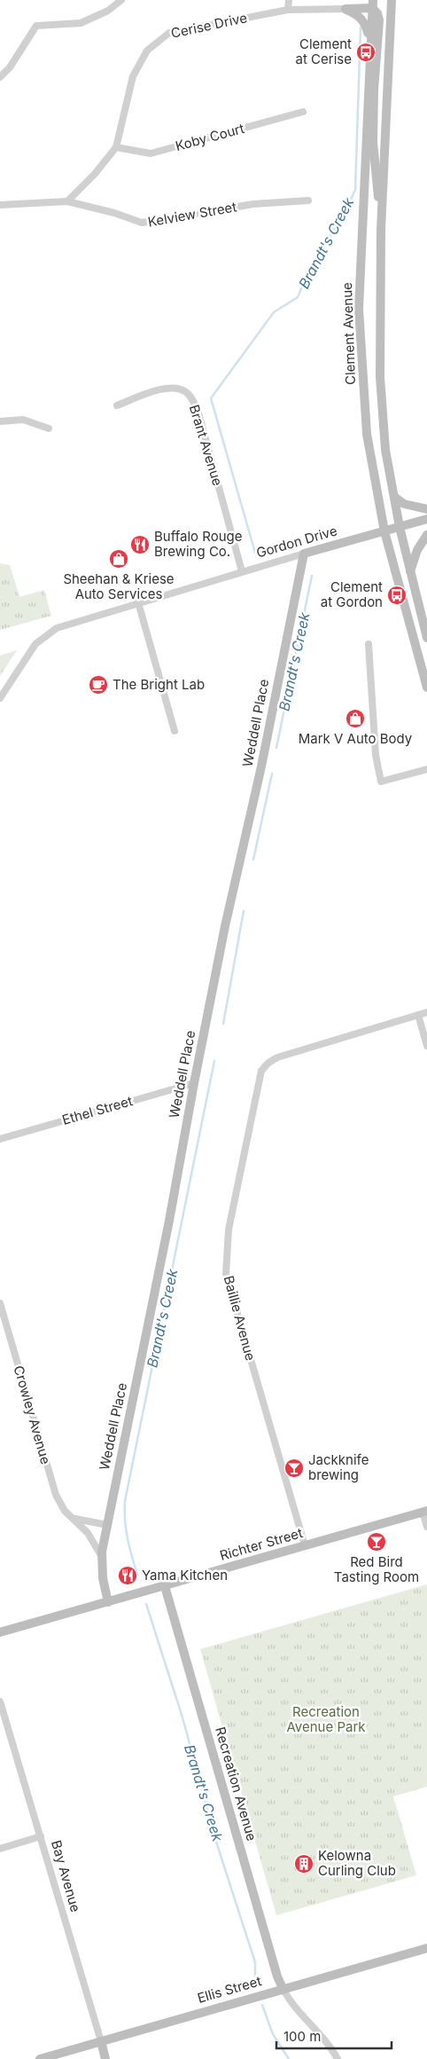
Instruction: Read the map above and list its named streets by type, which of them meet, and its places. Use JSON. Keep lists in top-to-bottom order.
{
  "streets": {
    "street": [
      "Cerise Drive",
      "Koby Court",
      "Kelview Street",
      "Clement Avenue",
      "Brant Avenue",
      "Gordon Drive",
      "Weddell Place",
      "Ethel Street",
      "Baillie Avenue",
      "Crowley Avenue",
      "Richter Street",
      "Recreation Avenue",
      "Bay Avenue",
      "Ellis Street"
    ]
  },
  "crossings": [
    ["Cerise Drive", "Koby Court"],
    ["Cerise Drive", "Kelview Street"],
    ["Clement Avenue", "Gordon Drive"],
    ["Brant Avenue", "Gordon Drive"],
    ["Gordon Drive", "Weddell Place"],
    ["Weddell Place", "Ethel Street"],
    ["Weddell Place", "Crowley Avenue"],
    ["Weddell Place", "Richter Street"],
    ["Baillie Avenue", "Richter Street"],
    ["Richter Street", "Recreation Avenue"],
    ["Recreation Avenue", "Ellis Street"],
    ["Bay Avenue", "Ellis Street"]
  ],
  "water": ["Brandt's Creek"],
  "parks": ["Recreation Avenue Park"],
  "places": {
    "bus stop": ["Clement at Cerise", "Clement at Gordon"],
    "restaurant": ["Buffalo Rouge Brewing Co.", "Yama Kitchen"],
    "shop": ["Sheehan & Kriese Auto Services", "Mark V Auto Body"],
    "cafe": ["The Bright Lab"],
    "bar": ["Jackknife brewing", "Red Bird Tasting Room"],
    "building": ["Kelowna Curling Club"]
  },
  "scale_bar": "100 m"
}
